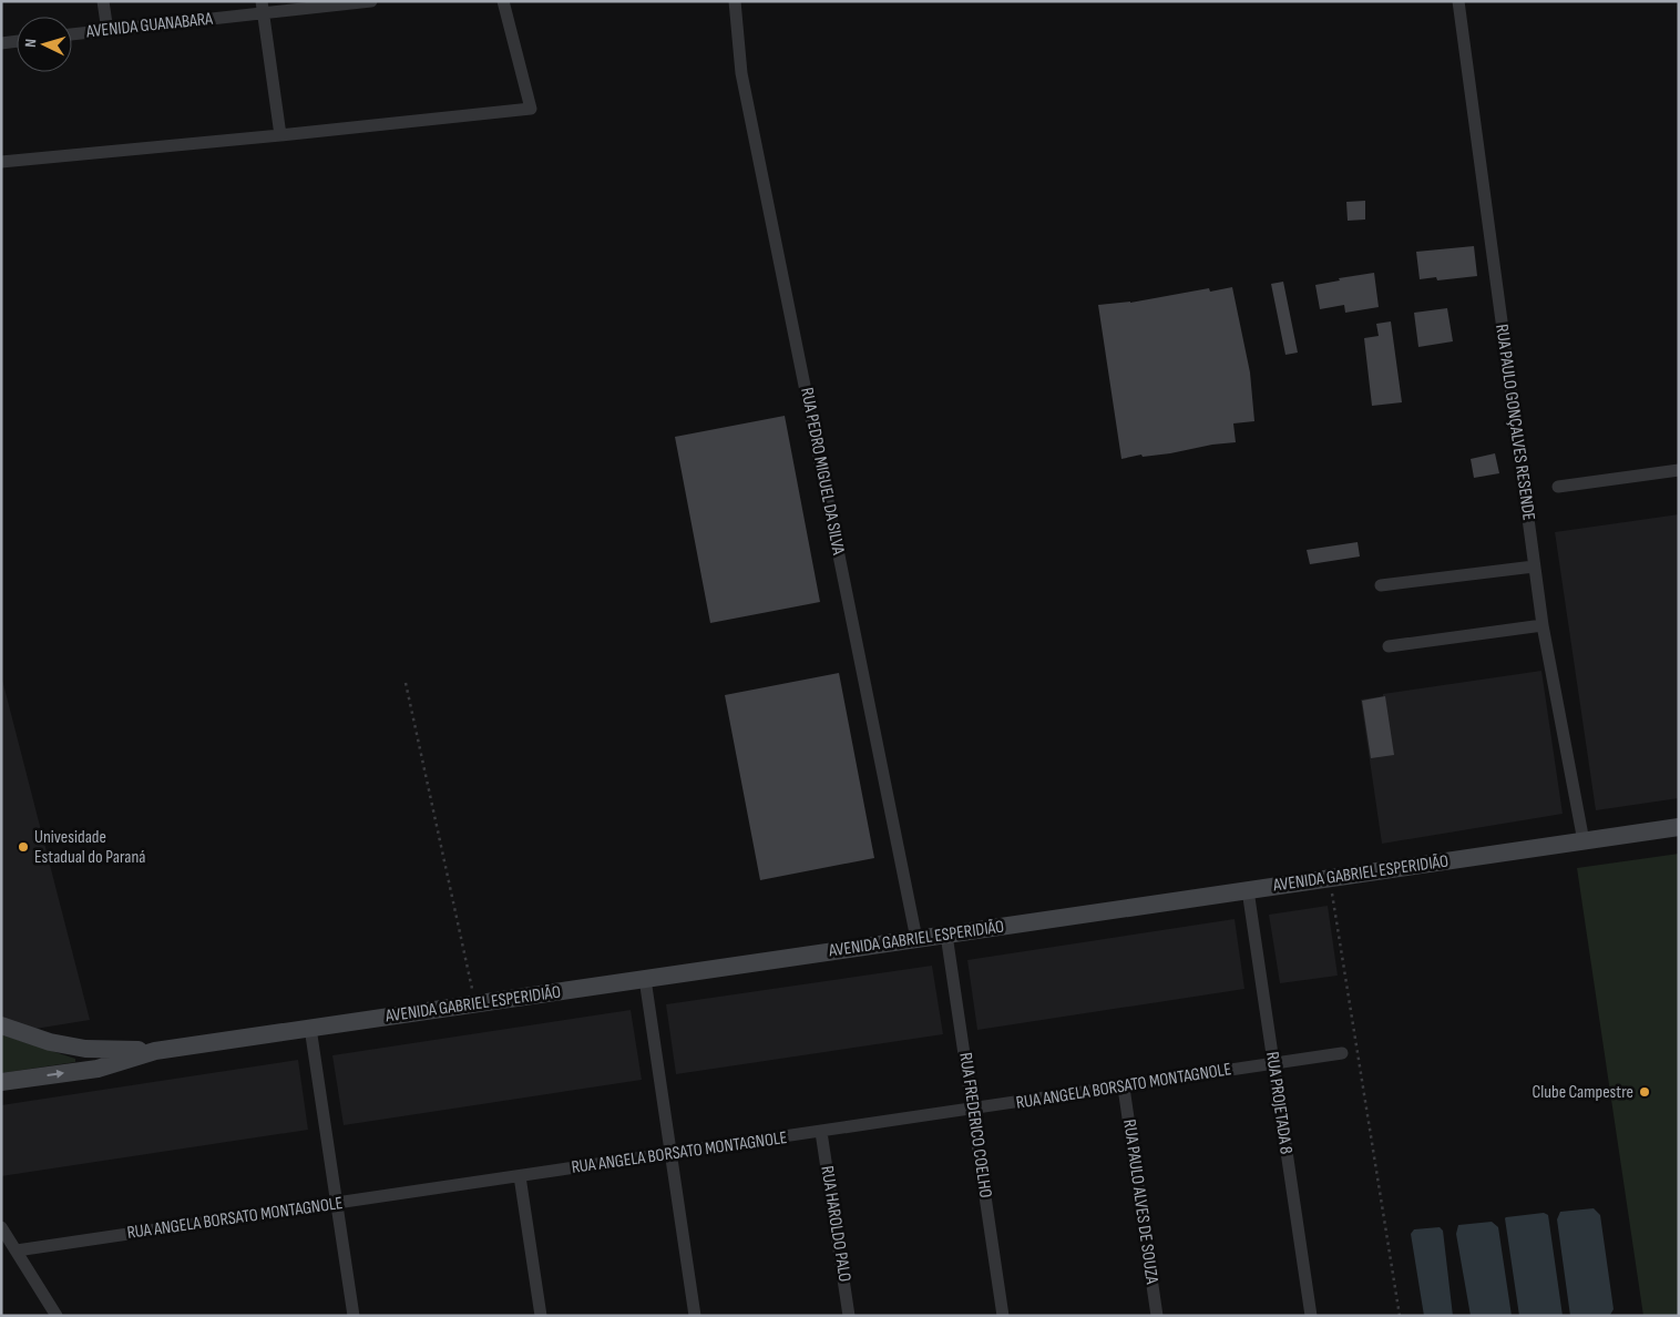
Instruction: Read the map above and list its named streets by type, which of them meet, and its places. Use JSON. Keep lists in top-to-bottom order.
{
  "streets": {
    "main road": ["AVENIDA GABRIEL ESPERIDIÃO"],
    "street": [
      "AVENIDA GUANABARA",
      "RUA PAULO GONÇALVES RESENDE",
      "RUA PEDRO MIGUEL DA SILVA",
      "RUA ANGELA BORSATO MONTAGNOLE",
      "RUA PROJETADA 8",
      "RUA FREDERICO COELHO",
      "RUA PAULO ALVES DE SOUZA",
      "RUA HAROLDO PALO"
    ]
  },
  "crossings": [
    ["RUA PAULO GONÇALVES RESENDE", "AVENIDA GABRIEL ESPERIDIÃO"],
    ["RUA PEDRO MIGUEL DA SILVA", "AVENIDA GABRIEL ESPERIDIÃO"],
    ["AVENIDA GABRIEL ESPERIDIÃO", "RUA PROJETADA 8"],
    ["AVENIDA GABRIEL ESPERIDIÃO", "RUA FREDERICO COELHO"],
    ["RUA ANGELA BORSATO MONTAGNOLE", "RUA PROJETADA 8"],
    ["RUA ANGELA BORSATO MONTAGNOLE", "RUA FREDERICO COELHO"],
    ["RUA ANGELA BORSATO MONTAGNOLE", "RUA PAULO ALVES DE SOUZA"],
    ["RUA ANGELA BORSATO MONTAGNOLE", "RUA HAROLDO PALO"]
  ],
  "places": ["Univesidade Estadual do Paraná", "Clube Campestre"],
  "north": "left"
}
